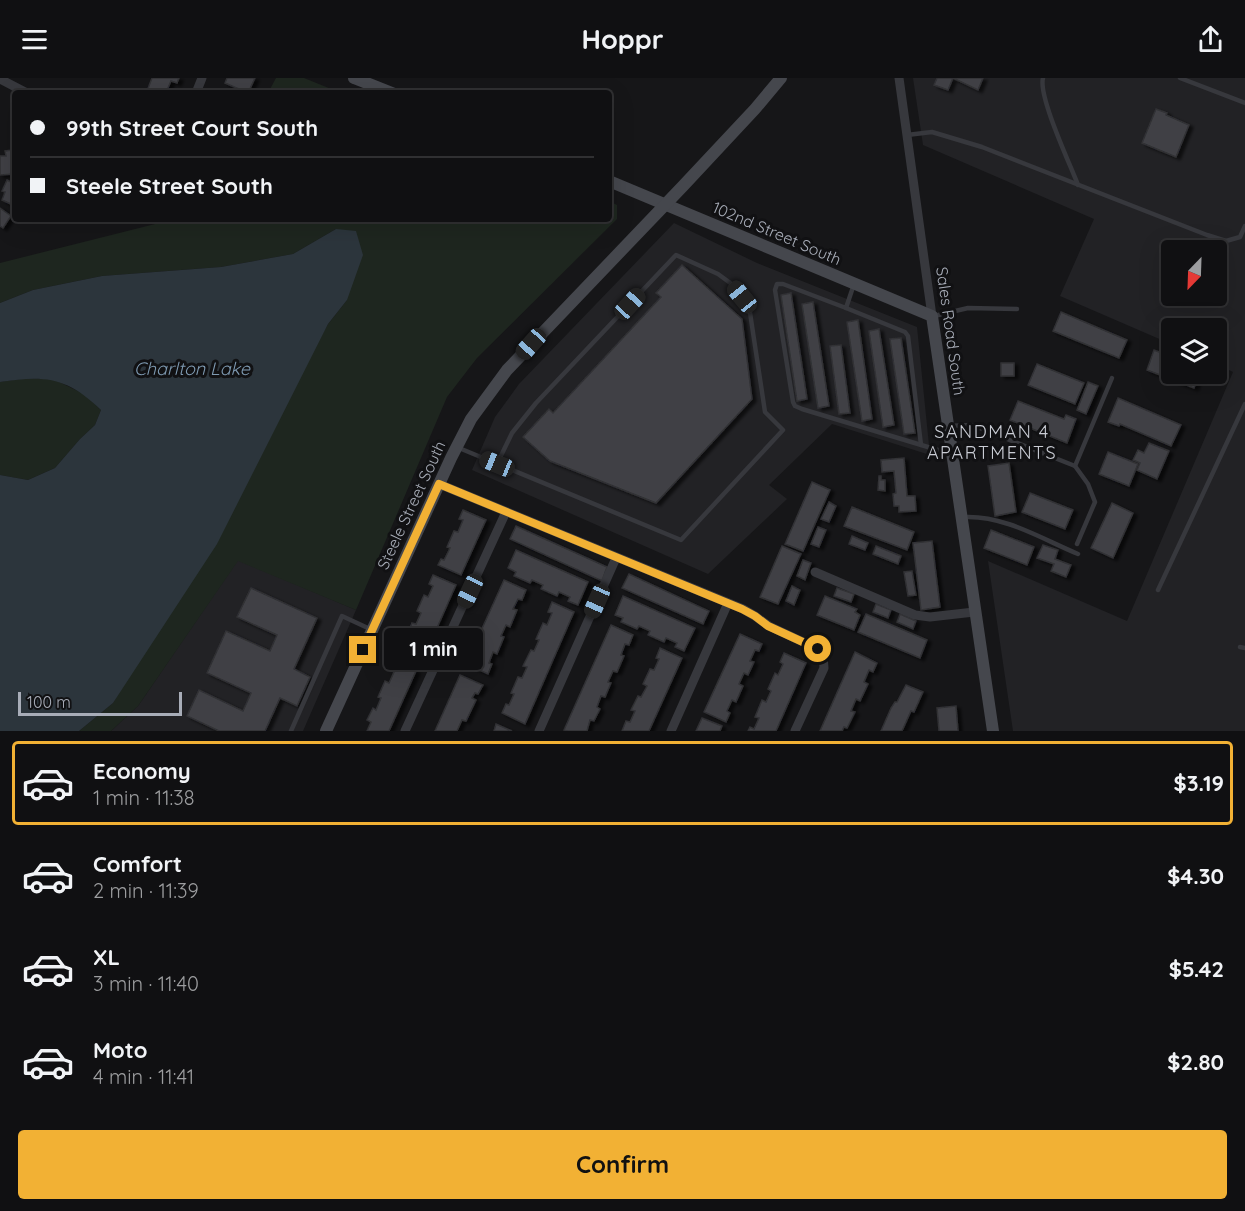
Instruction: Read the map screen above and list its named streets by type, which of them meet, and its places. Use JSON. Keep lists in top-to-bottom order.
{
  "streets": {
    "street": ["102nd Street South", "Sales Road South", "Steele Street South"]
  },
  "crossings": [
    ["102nd Street South", "Sales Road South"],
    ["102nd Street South", "Steele Street South"]
  ],
  "districts": ["SANDMAN 4 APARTMENTS"],
  "water": ["Charlton Lake"],
  "scale_bar": "100 m",
  "north": "bottom left",
  "page": {
    "header": "Hoppr",
    "banner": ["99th Street Court South", "Steele Street South"],
    "bubble": "1 min",
    "scale": "100 m",
    "list": [
      {
        "name": "Economy",
        "note": "1 min · 11:38",
        "value": "$3.19"
      },
      {
        "name": "Comfort",
        "note": "2 min · 11:39",
        "value": "$4.30"
      },
      {
        "name": "XL",
        "note": "3 min · 11:40",
        "value": "$5.42"
      },
      {
        "name": "Moto",
        "note": "4 min · 11:41",
        "value": "$2.80"
      }
    ],
    "buttons": "Confirm"
  }
}
